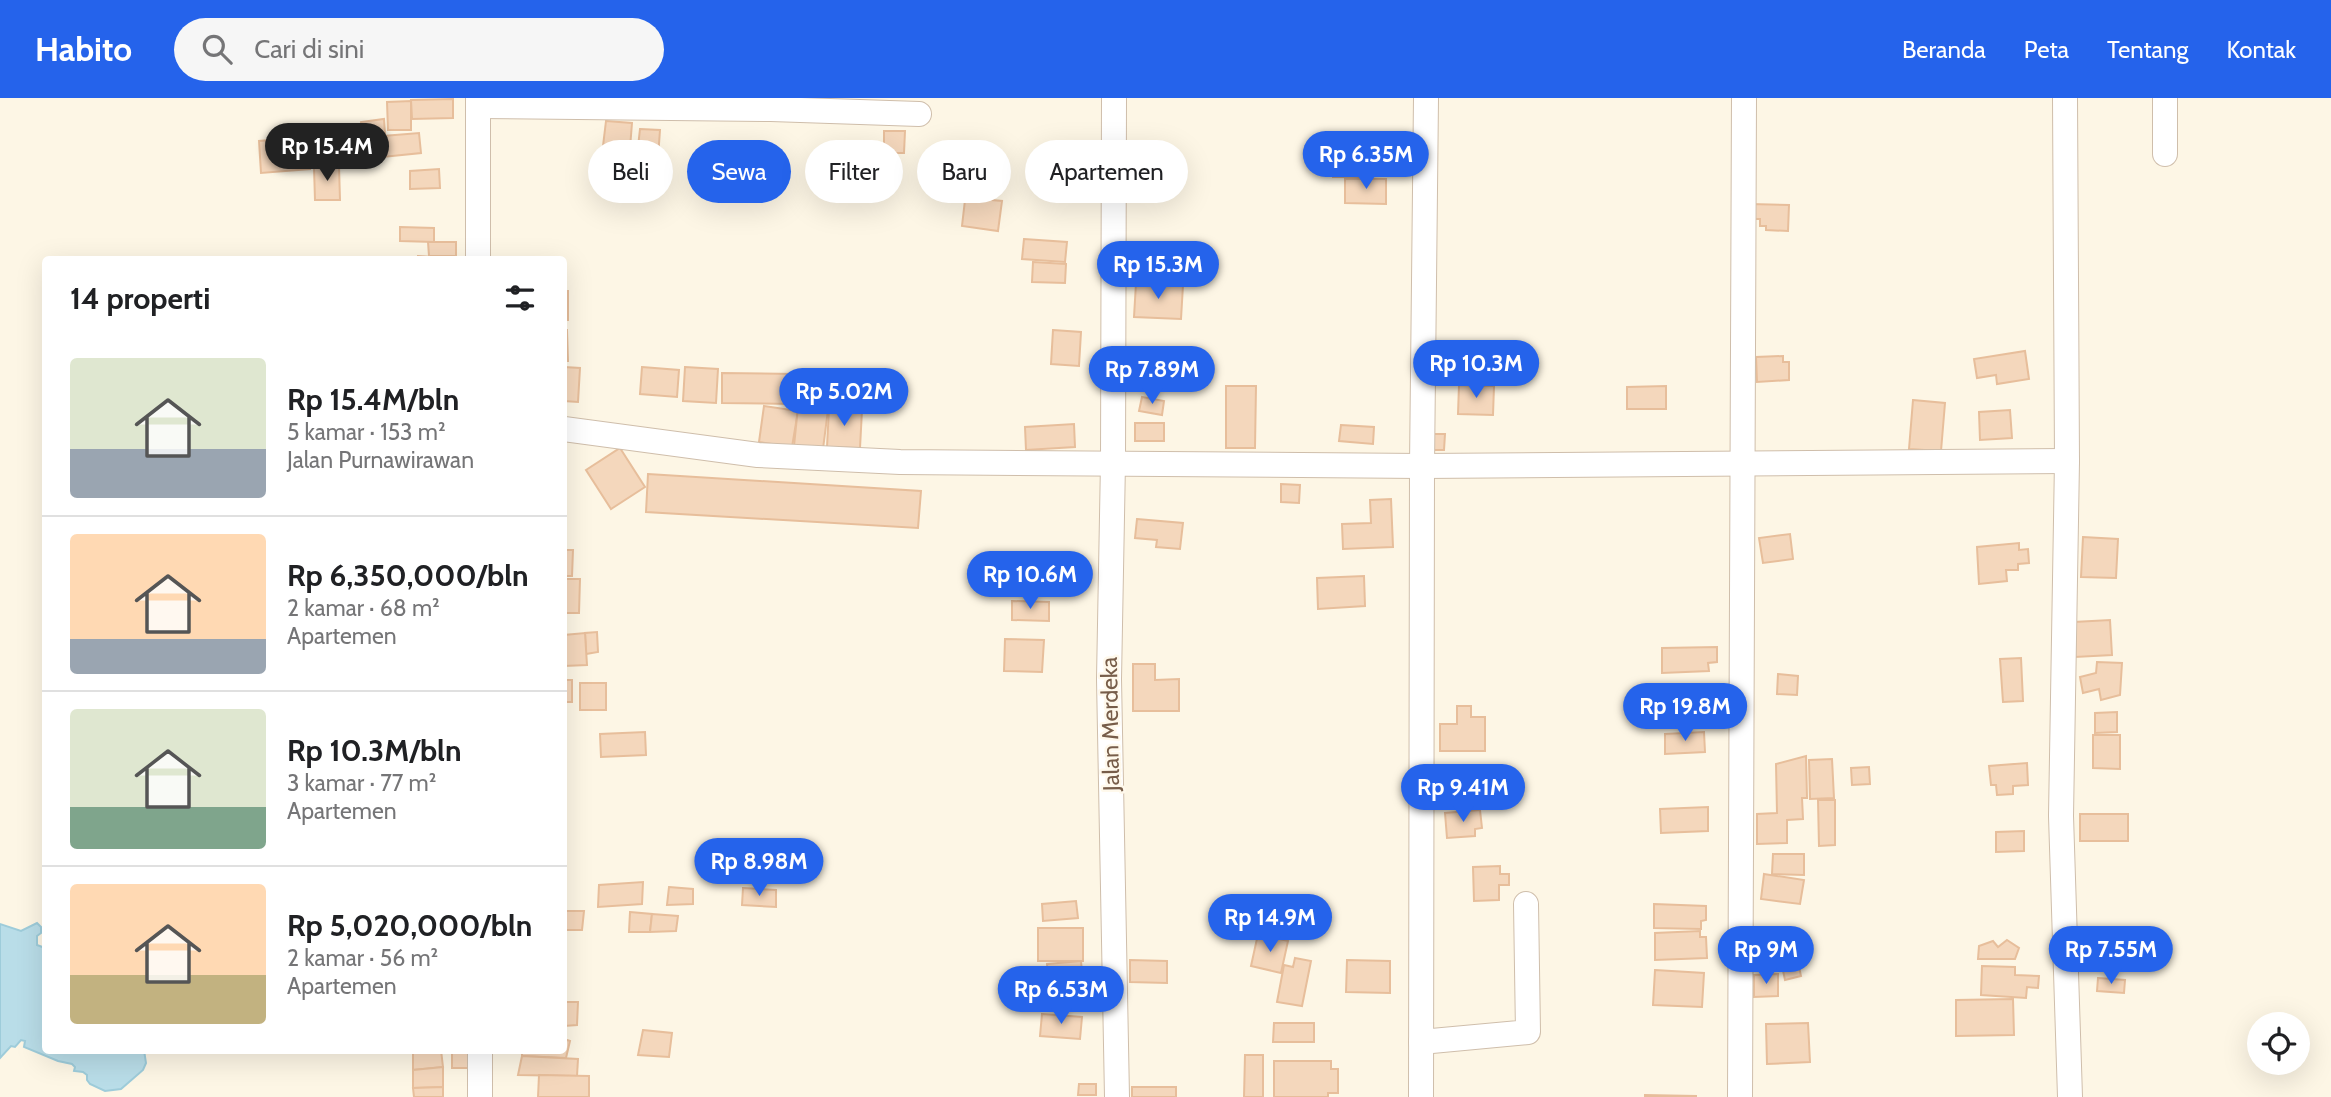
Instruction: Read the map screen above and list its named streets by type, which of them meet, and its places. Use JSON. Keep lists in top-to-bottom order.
{
  "streets": {
    "street": ["Jalan Merdeka"]
  },
  "page": {
    "header": "Habito",
    "search": "Cari di sini",
    "nav": [
      "Beranda",
      "Peta",
      "Tentang",
      "Kontak"
    ],
    "price": [
      "Rp 15.4M",
      "Rp 6.35M",
      "Rp 15.3M",
      "Rp 10.3M",
      "Rp 7.89M",
      "Rp 5.02M",
      "Rp 10.6M",
      "Rp 19.8M",
      "Rp 9.41M",
      "Rp 8.98M",
      "Rp 14.9M",
      "Rp 9M",
      "Rp 7.55M",
      "Rp 6.53M"
    ],
    "chip": [
      "Beli",
      "Sewa",
      "Filter",
      "Baru",
      "Apartemen"
    ],
    "heading": "14 properti",
    "list": [
      {
        "name": "Rp 15.4M/bln",
        "note": "5 kamar · 153 m² · Jalan Purnawirawan"
      },
      {
        "name": "Rp 6,350,000/bln",
        "note": "2 kamar · 68 m² · Apartemen"
      },
      {
        "name": "Rp 10.3M/bln",
        "note": "3 kamar · 77 m² · Apartemen"
      },
      {
        "name": "Rp 5,020,000/bln",
        "note": "2 kamar · 56 m² · Apartemen"
      }
    ]
  }
}
